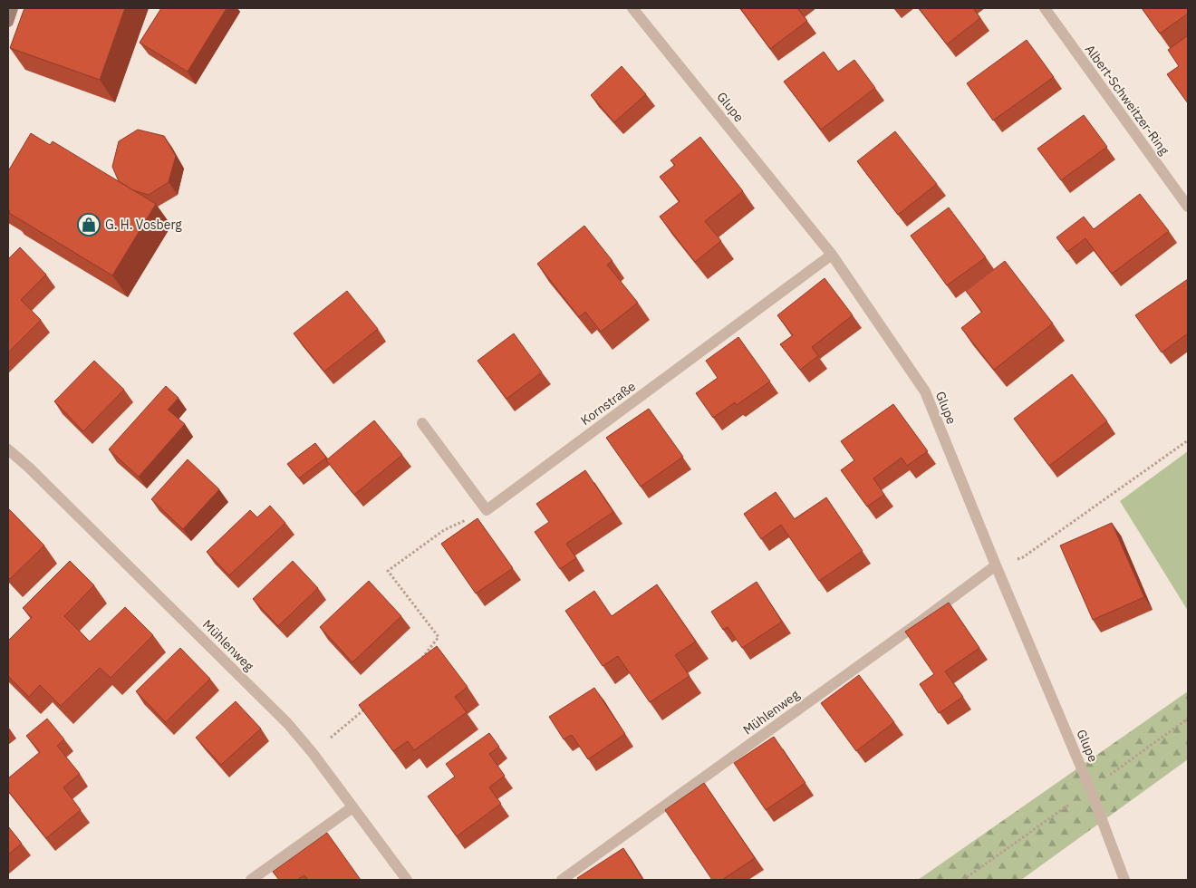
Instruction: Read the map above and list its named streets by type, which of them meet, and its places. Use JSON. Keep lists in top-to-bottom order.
{
  "streets": {
    "street": [
      "Albert-Schweitzer-Ring",
      "Glupe",
      "Kornstraße",
      "Mühlenweg"
    ]
  },
  "crossings": [
    ["Glupe", "Kornstraße"],
    ["Glupe", "Mühlenweg"]
  ],
  "places": {
    "shop": ["G. H. Vosberg"]
  }
}
